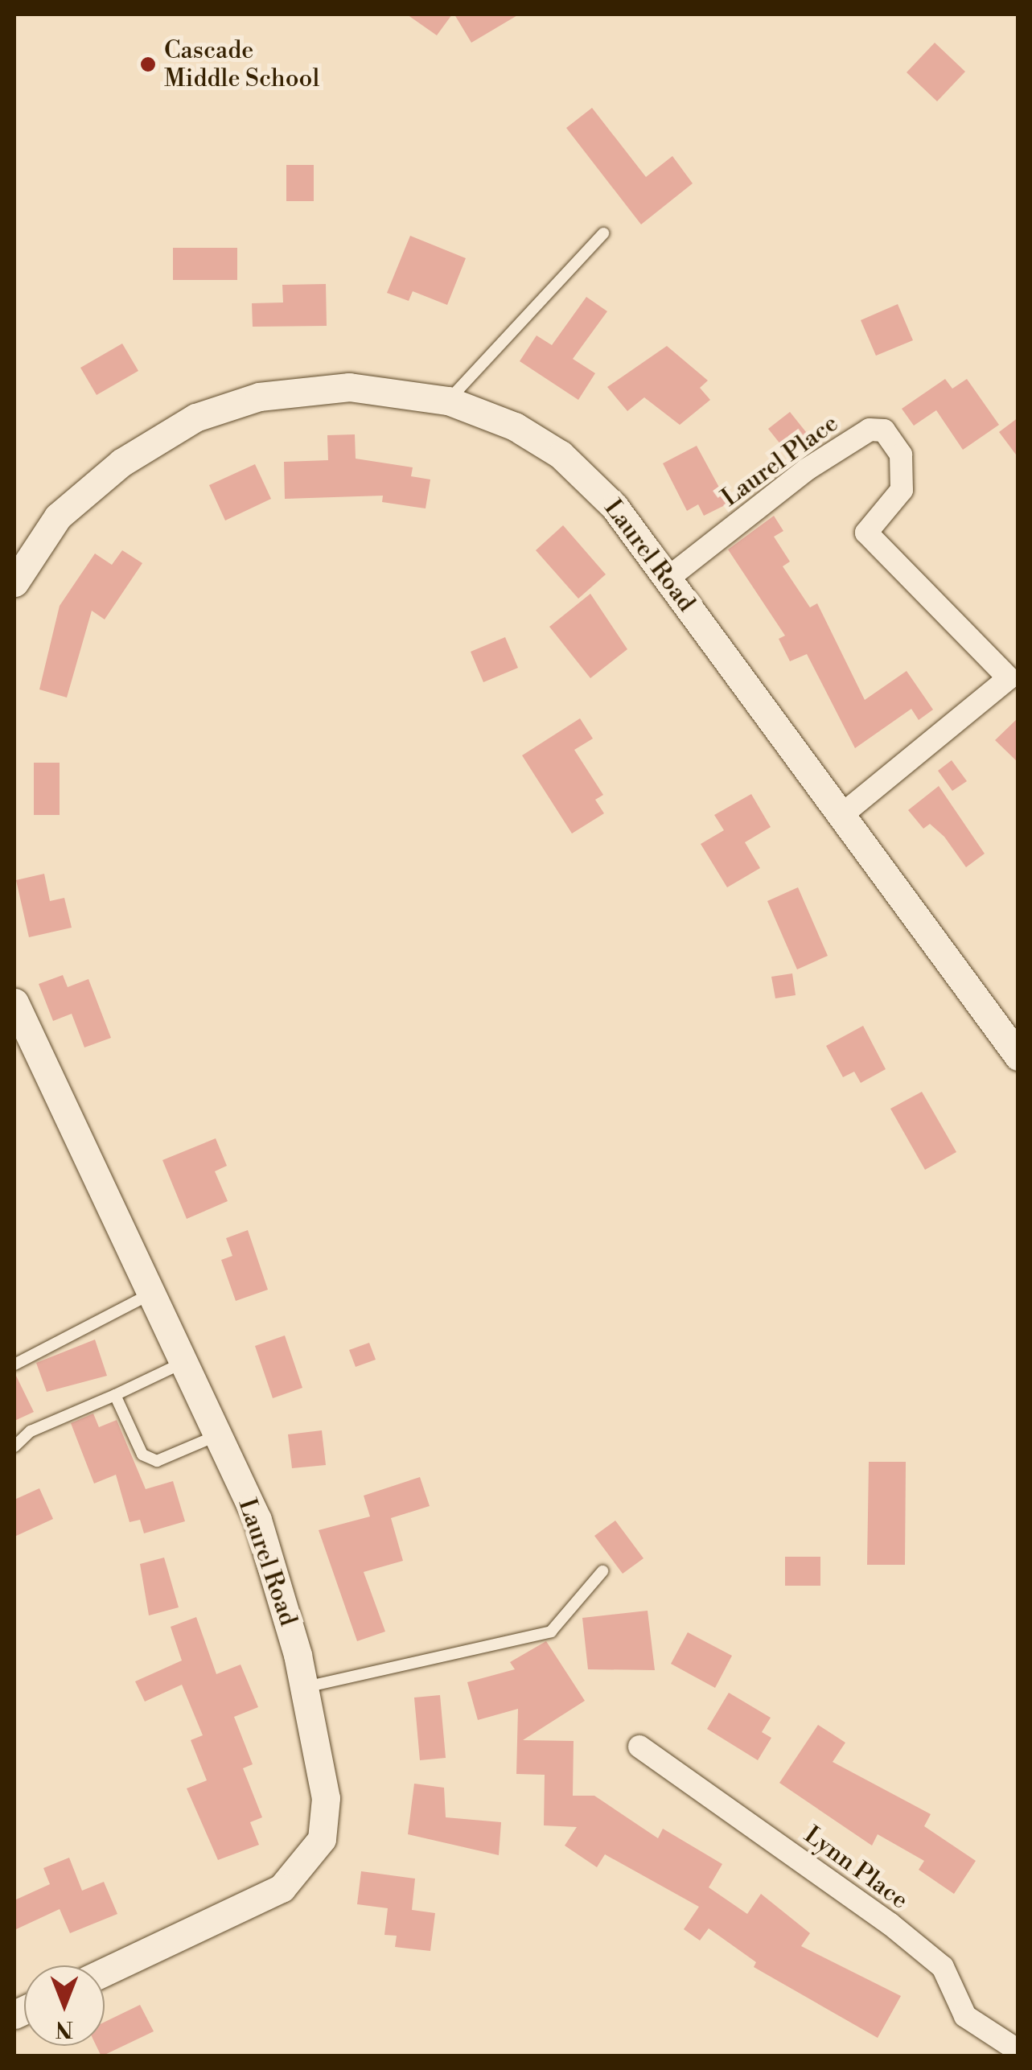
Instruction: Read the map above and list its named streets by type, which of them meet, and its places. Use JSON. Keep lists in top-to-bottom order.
{
  "streets": {
    "street": ["Laurel Place", "Laurel Road", "Lynn Place"]
  },
  "crossings": [
    ["Laurel Place", "Laurel Road"]
  ],
  "places": ["Cascade Middle School"],
  "north": "bottom"
}
